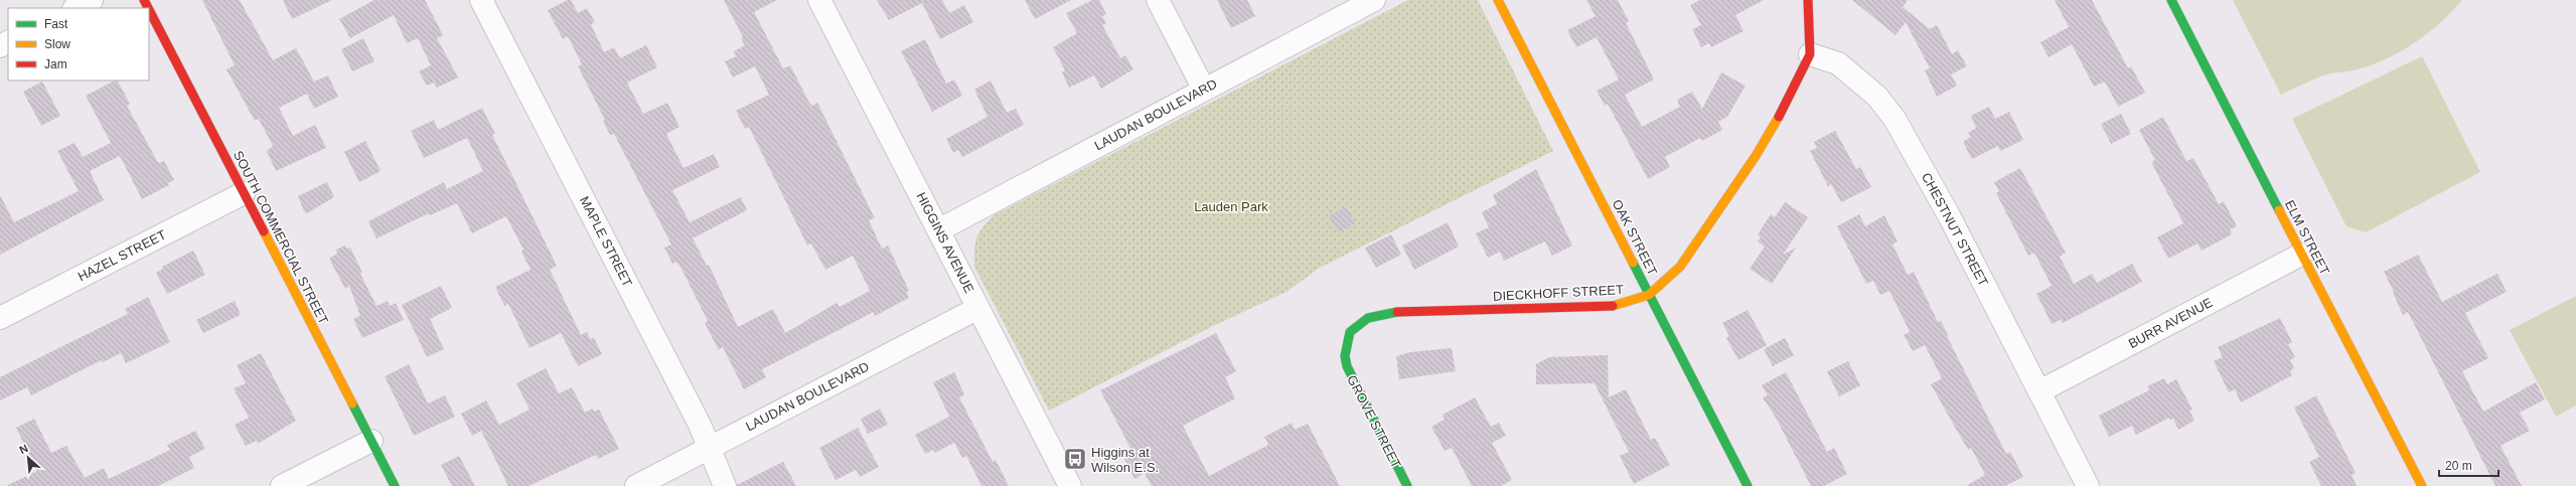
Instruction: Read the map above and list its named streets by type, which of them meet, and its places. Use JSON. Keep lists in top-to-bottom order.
{
  "streets": {
    "street": [
      "LAUDAN BOULEVARD",
      "CHESTNUT STREET",
      "SOUTH COMMERCIAL STREET",
      "OAK STREET",
      "ELM STREET",
      "MAPLE STREET",
      "HIGGINS AVENUE",
      "HAZEL STREET",
      "DIECKHOFF STREET",
      "BURR AVENUE",
      "GROVE STREET"
    ]
  },
  "crossings": [
    ["LAUDAN BOULEVARD", "MAPLE STREET"],
    ["LAUDAN BOULEVARD", "HIGGINS AVENUE"],
    ["CHESTNUT STREET", "DIECKHOFF STREET"],
    ["CHESTNUT STREET", "BURR AVENUE"],
    ["SOUTH COMMERCIAL STREET", "HAZEL STREET"],
    ["OAK STREET", "DIECKHOFF STREET"],
    ["ELM STREET", "BURR AVENUE"],
    ["DIECKHOFF STREET", "GROVE STREET"]
  ],
  "parks": ["Lauden Park"],
  "places": {
    "bus stop": ["Higgins at Wilson E.S."]
  },
  "legend": ["Fast", "Slow", "Jam"],
  "scale_bar": "20 m",
  "north": "top left"
}
